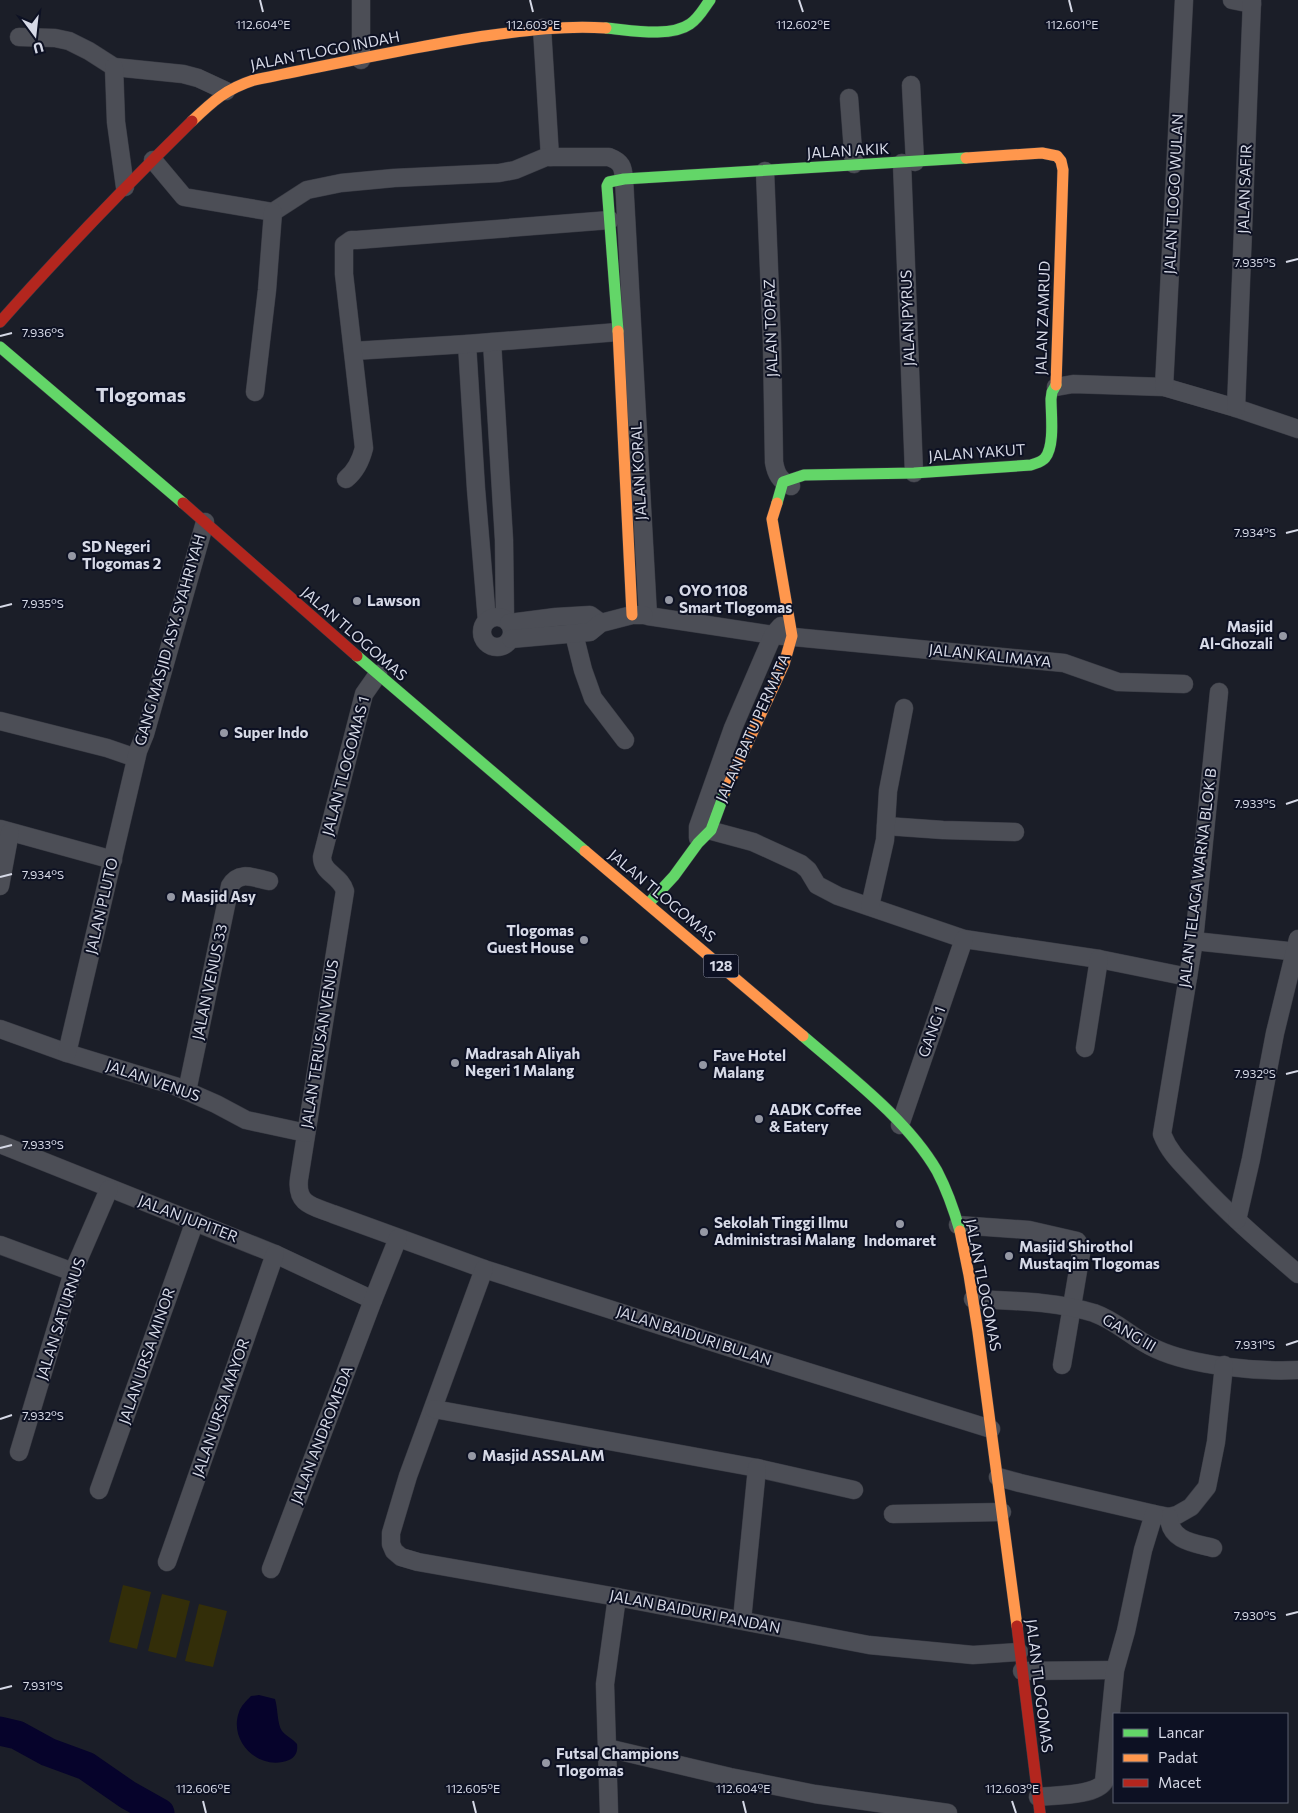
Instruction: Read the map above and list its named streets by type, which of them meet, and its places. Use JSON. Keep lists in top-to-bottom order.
{
  "streets": {
    "street": [
      "JALAN TLOGO INDAH",
      "JALAN AKIK",
      "JALAN SAFIR",
      "JALAN TLOGO WULAN",
      "JALAN PYRUS",
      "JALAN ZAMRUD",
      "JALAN TOPAZ",
      "JALAN YAKUT",
      "JALAN KORAL",
      "JALAN TLOGOMAS",
      "GANG MASJID ASY. SYAHRIYAH",
      "JALAN KALIMAYA",
      "JALAN BATU PERMATA",
      "JALAN TLOGOMAS 1",
      "JALAN TELAGA WARNA BLOK B",
      "JALAN PLUTO",
      "128",
      "JALAN VENUS 33",
      "GANG 1",
      "JALAN TERUSAN VENUS",
      "JALAN VENUS",
      "JALAN JUPITER",
      "JALAN SATURNUS",
      "GANG III",
      "JALAN BAIDURI BULAN",
      "JALAN URSA MINOR",
      "JALAN URSA MAYOR",
      "JALAN ANDROMEDA",
      "JALAN BAIDURI PANDAN"
    ]
  },
  "crossings": [
    ["JALAN AKIK", "JALAN PYRUS"],
    ["JALAN AKIK", "JALAN ZAMRUD"],
    ["JALAN AKIK", "JALAN TOPAZ"],
    ["JALAN AKIK", "JALAN KORAL"],
    ["JALAN PYRUS", "JALAN YAKUT"],
    ["JALAN ZAMRUD", "JALAN YAKUT"],
    ["JALAN TLOGOMAS", "GANG MASJID ASY. SYAHRIYAH"],
    ["JALAN TLOGOMAS", "JALAN BATU PERMATA"],
    ["JALAN TLOGOMAS", "JALAN TLOGOMAS 1"],
    ["JALAN TLOGOMAS", "GANG 1"],
    ["JALAN TLOGOMAS", "GANG III"],
    ["JALAN TLOGOMAS", "JALAN BAIDURI BULAN"],
    ["JALAN TLOGOMAS", "JALAN BAIDURI PANDAN"],
    ["GANG MASJID ASY. SYAHRIYAH", "JALAN PLUTO"],
    ["JALAN KALIMAYA", "JALAN BATU PERMATA"],
    ["JALAN TLOGOMAS 1", "JALAN TERUSAN VENUS"],
    ["JALAN PLUTO", "JALAN VENUS"],
    ["JALAN VENUS 33", "JALAN VENUS"],
    ["JALAN TERUSAN VENUS", "JALAN VENUS"],
    ["JALAN TERUSAN VENUS", "JALAN BAIDURI BULAN"],
    ["JALAN JUPITER", "JALAN SATURNUS"],
    ["JALAN JUPITER", "JALAN URSA MINOR"],
    ["JALAN JUPITER", "JALAN URSA MAYOR"],
    ["JALAN JUPITER", "JALAN ANDROMEDA"]
  ],
  "districts": ["Tlogomas"],
  "places": [
    "SD Negeri Tlogomas 2",
    "OYO 1108 Smart Tlogomas",
    "Lawson",
    "Masjid Al-Ghozali",
    "Super Indo",
    "Masjid Asy",
    "Tlogomas Guest House",
    "Madrasah Aliyah Negeri 1 Malang",
    "Fave Hotel Malang",
    "AADK Coffee & Eatery",
    "Indomaret",
    "Sekolah Tinggi Ilmu Administrasi Malang",
    "Masjid Shirothol Mustaqim Tlogomas",
    "Masjid ASSALAM",
    "Futsal Champions Tlogomas"
  ],
  "legend": ["Lancar", "Padat", "Macet"],
  "north": "bottom",
  "coordinates": [
    "112.604°E",
    "112.603°E",
    "112.602°E",
    "112.601°E",
    "7.935°S",
    "7.936°S",
    "7.934°S",
    "7.933°S",
    "7.932°S",
    "7.931°S",
    "7.930°S",
    "112.606°E",
    "112.605°E"
  ]
}
